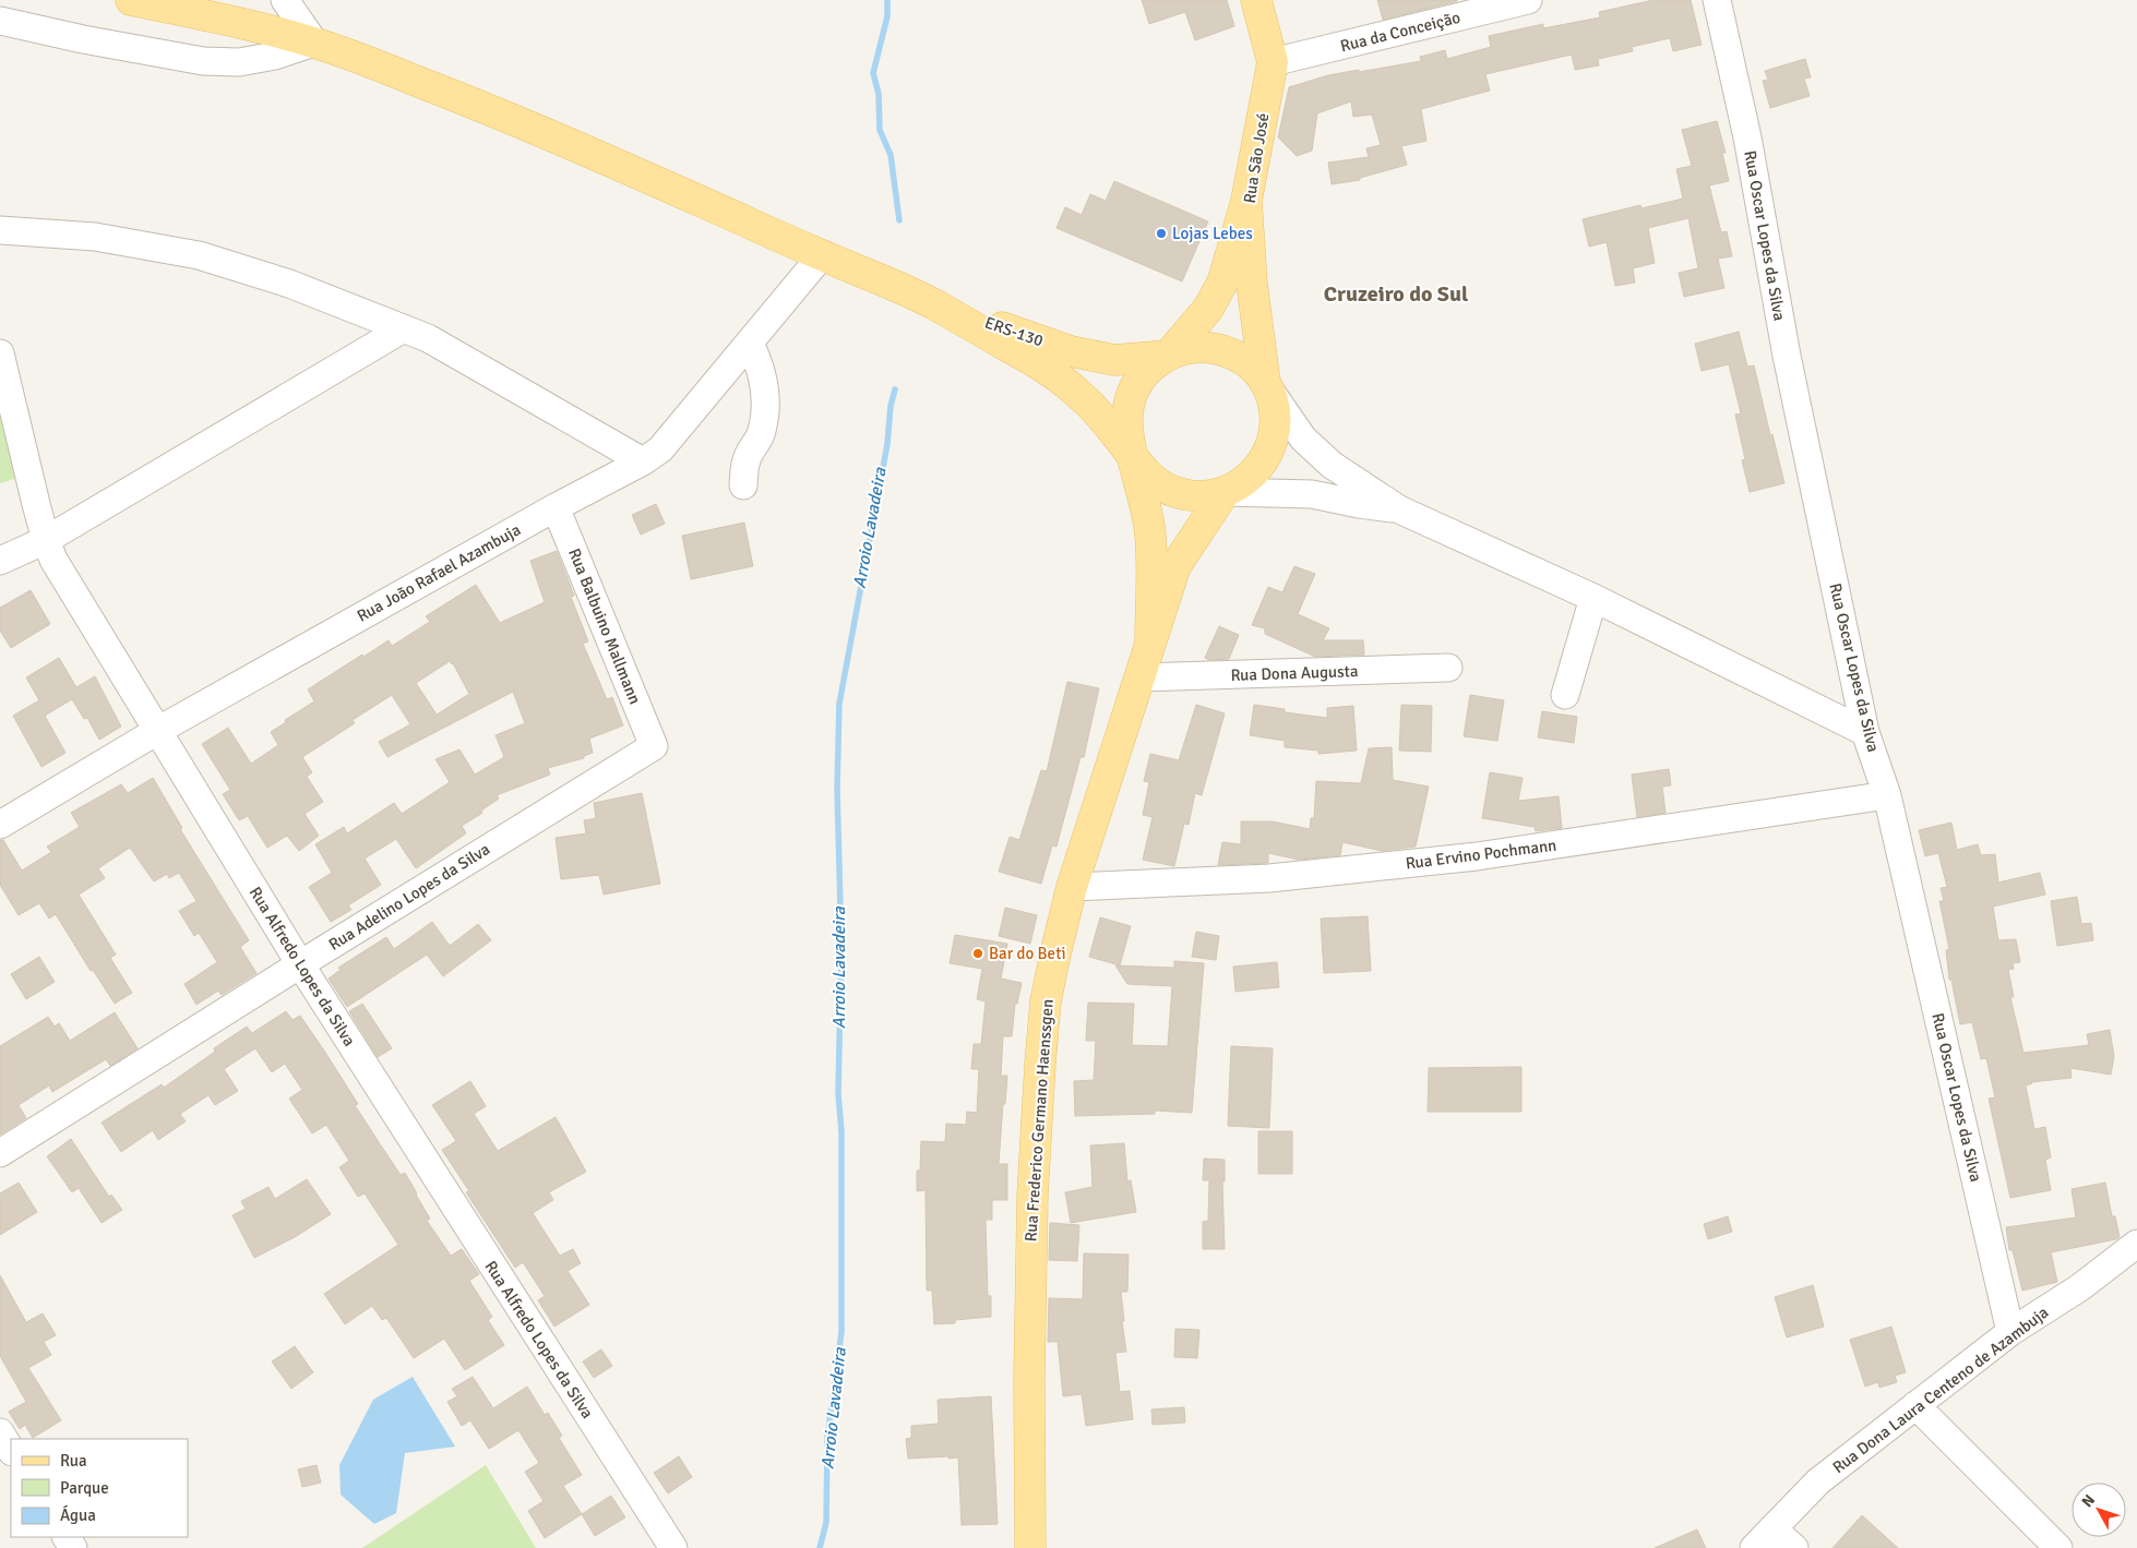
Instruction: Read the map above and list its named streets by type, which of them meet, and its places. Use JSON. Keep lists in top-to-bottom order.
{
  "streets": {
    "main road": ["Rua São José", "ERS-130", "Rua Frederico Germano Haenssgen"],
    "street": [
      "Rua da Conceição",
      "Rua Oscar Lopes da Silva",
      "Rua João Rafael Azambuja",
      "Rua Balbuino Mallmann",
      "Rua Dona Augusta",
      "Rua Ervino Pochmann",
      "Rua Adelino Lopes da Silva",
      "Rua Alfredo Lopes da Silva",
      "Rua Dona Laura Centeno de Azambuja"
    ]
  },
  "crossings": [
    ["Rua da Conceição", "Rua São José"],
    ["Rua São José", "ERS-130"],
    ["Rua Oscar Lopes da Silva", "Rua Ervino Pochmann"],
    ["Rua Oscar Lopes da Silva", "Rua Dona Laura Centeno de Azambuja"],
    ["Rua João Rafael Azambuja", "Rua Balbuino Mallmann"],
    ["Rua João Rafael Azambuja", "Rua Alfredo Lopes da Silva"],
    ["Rua Balbuino Mallmann", "Rua Adelino Lopes da Silva"],
    ["Rua Dona Augusta", "Rua Frederico Germano Haenssgen"],
    ["Rua Ervino Pochmann", "Rua Frederico Germano Haenssgen"],
    ["Rua Adelino Lopes da Silva", "Rua Alfredo Lopes da Silva"]
  ],
  "districts": ["Cruzeiro do Sul"],
  "water": ["Arroio Lavadeira"],
  "places": ["Lojas Lebes", "Bar do Beti"],
  "legend": ["Rua", "Parque", "Água"],
  "north": "top left"
}
